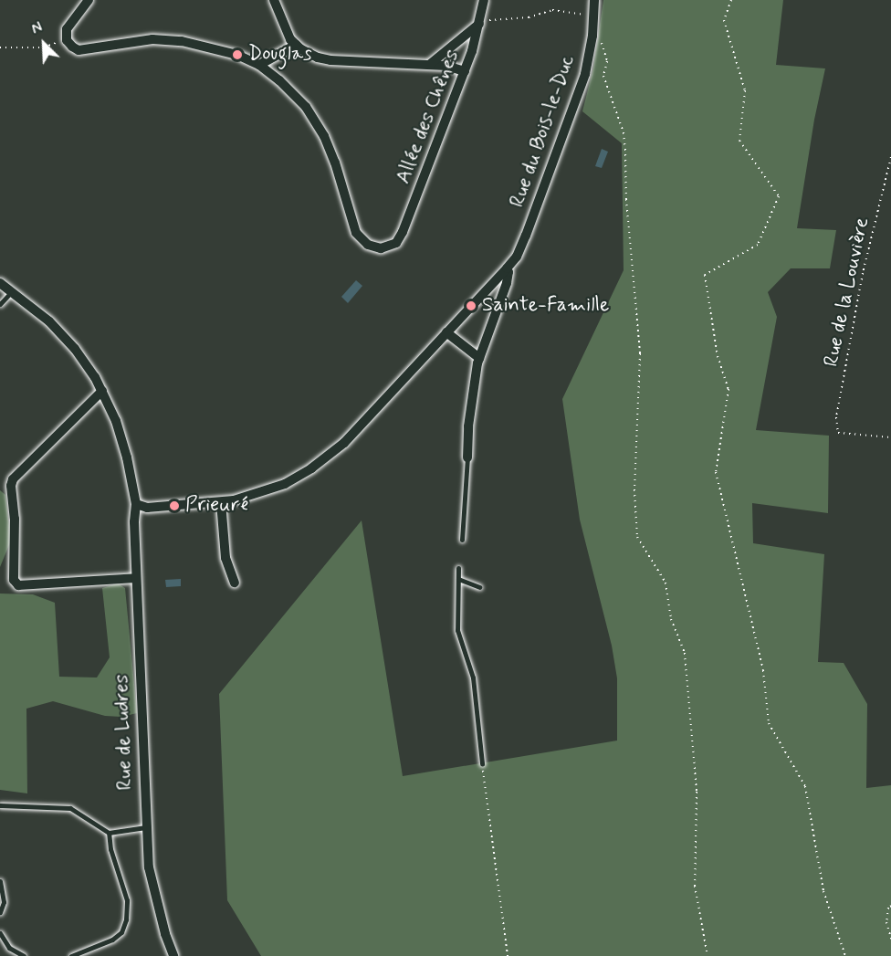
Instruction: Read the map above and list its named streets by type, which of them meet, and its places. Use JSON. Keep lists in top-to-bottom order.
{
  "streets": {
    "street": ["Allée des Chênes", "Rue du Bois-le-Duc", "Rue de Ludres"],
    "path": ["Rue de la Louvière"]
  },
  "crossings": [
    ["Rue du Bois-le-Duc", "Rue de Ludres"]
  ],
  "places": ["Douglas", "Sainte-Famille", "Prieuré"],
  "north": "top left"
}
